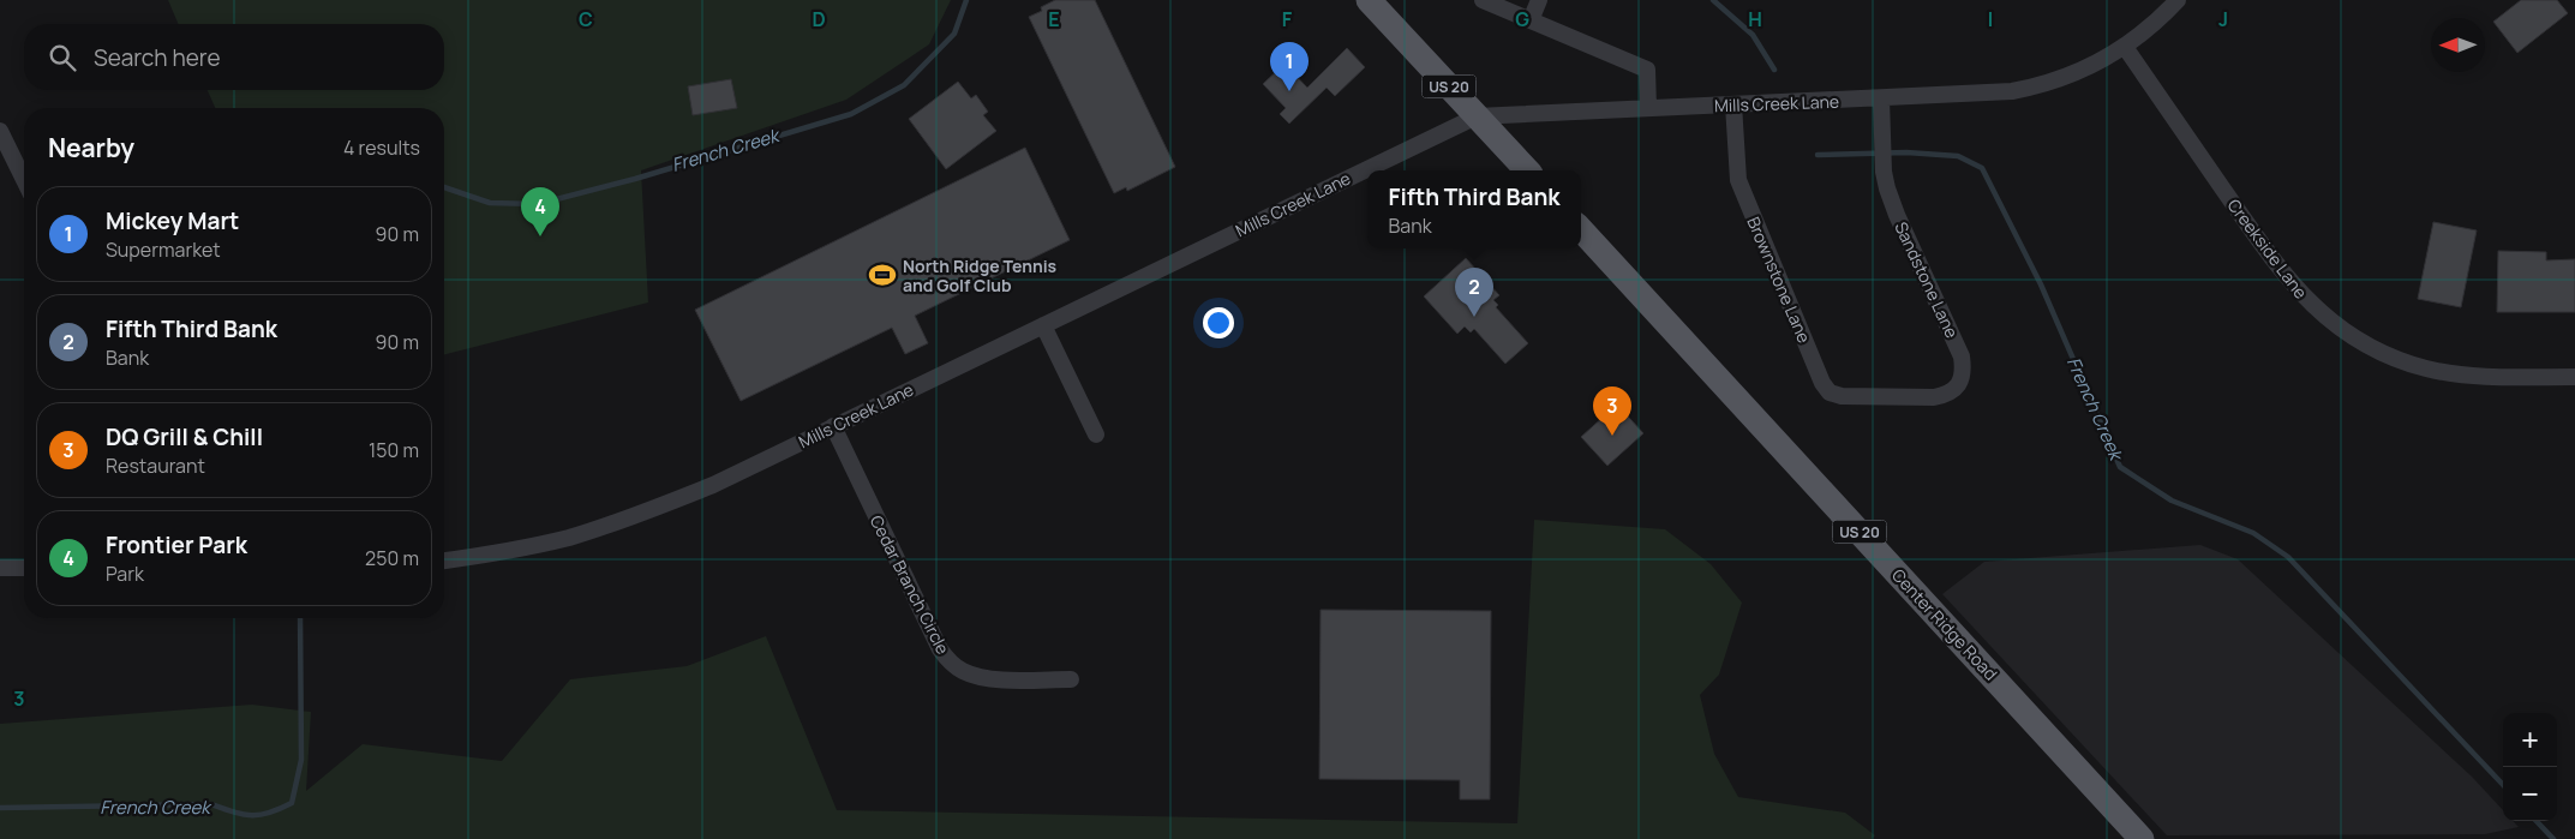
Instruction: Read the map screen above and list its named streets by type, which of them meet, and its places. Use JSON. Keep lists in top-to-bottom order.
{
  "streets": {
    "main road": ["US 20", "Center Ridge Road"],
    "street": [
      "Mills Creek Lane",
      "Creekside Lane",
      "Brownstone Lane",
      "Sandstone Lane",
      "Cedar Branch Circle"
    ]
  },
  "crossings": [
    ["US 20", "Mills Creek Lane"],
    ["Mills Creek Lane", "Creekside Lane"],
    ["Mills Creek Lane", "Brownstone Lane"],
    ["Mills Creek Lane", "Sandstone Lane"],
    ["Mills Creek Lane", "Cedar Branch Circle"],
    ["Brownstone Lane", "Sandstone Lane"]
  ],
  "water": ["French Creek"],
  "places": {
    "sports": ["North Ridge Tennis and Golf Club"]
  },
  "north": "left",
  "page": {
    "search": "Search here",
    "pins": [
      "1",
      "4",
      "2",
      "3"
    ],
    "heading": ["Nearby", "4 results"],
    "popup": ["Fifth Third Bank", "Bank"],
    "list": [
      {
        "mark": "1",
        "name": "Mickey Mart",
        "note": "Supermarket",
        "value": "90 m"
      },
      {
        "mark": "2",
        "name": "Fifth Third Bank",
        "note": "Bank",
        "value": "90 m"
      },
      {
        "mark": "3",
        "name": "DQ Grill & Chill",
        "note": "Restaurant",
        "value": "150 m"
      },
      {
        "mark": "4",
        "name": "Frontier Park",
        "note": "Park",
        "value": "250 m"
      }
    ],
    "map_buttons": ["+", "−"]
  },
  "grid": {
    "columns": [
      "C",
      "D",
      "E",
      "F",
      "G",
      "H",
      "I",
      "J"
    ],
    "rows": ["3"]
  }
}
